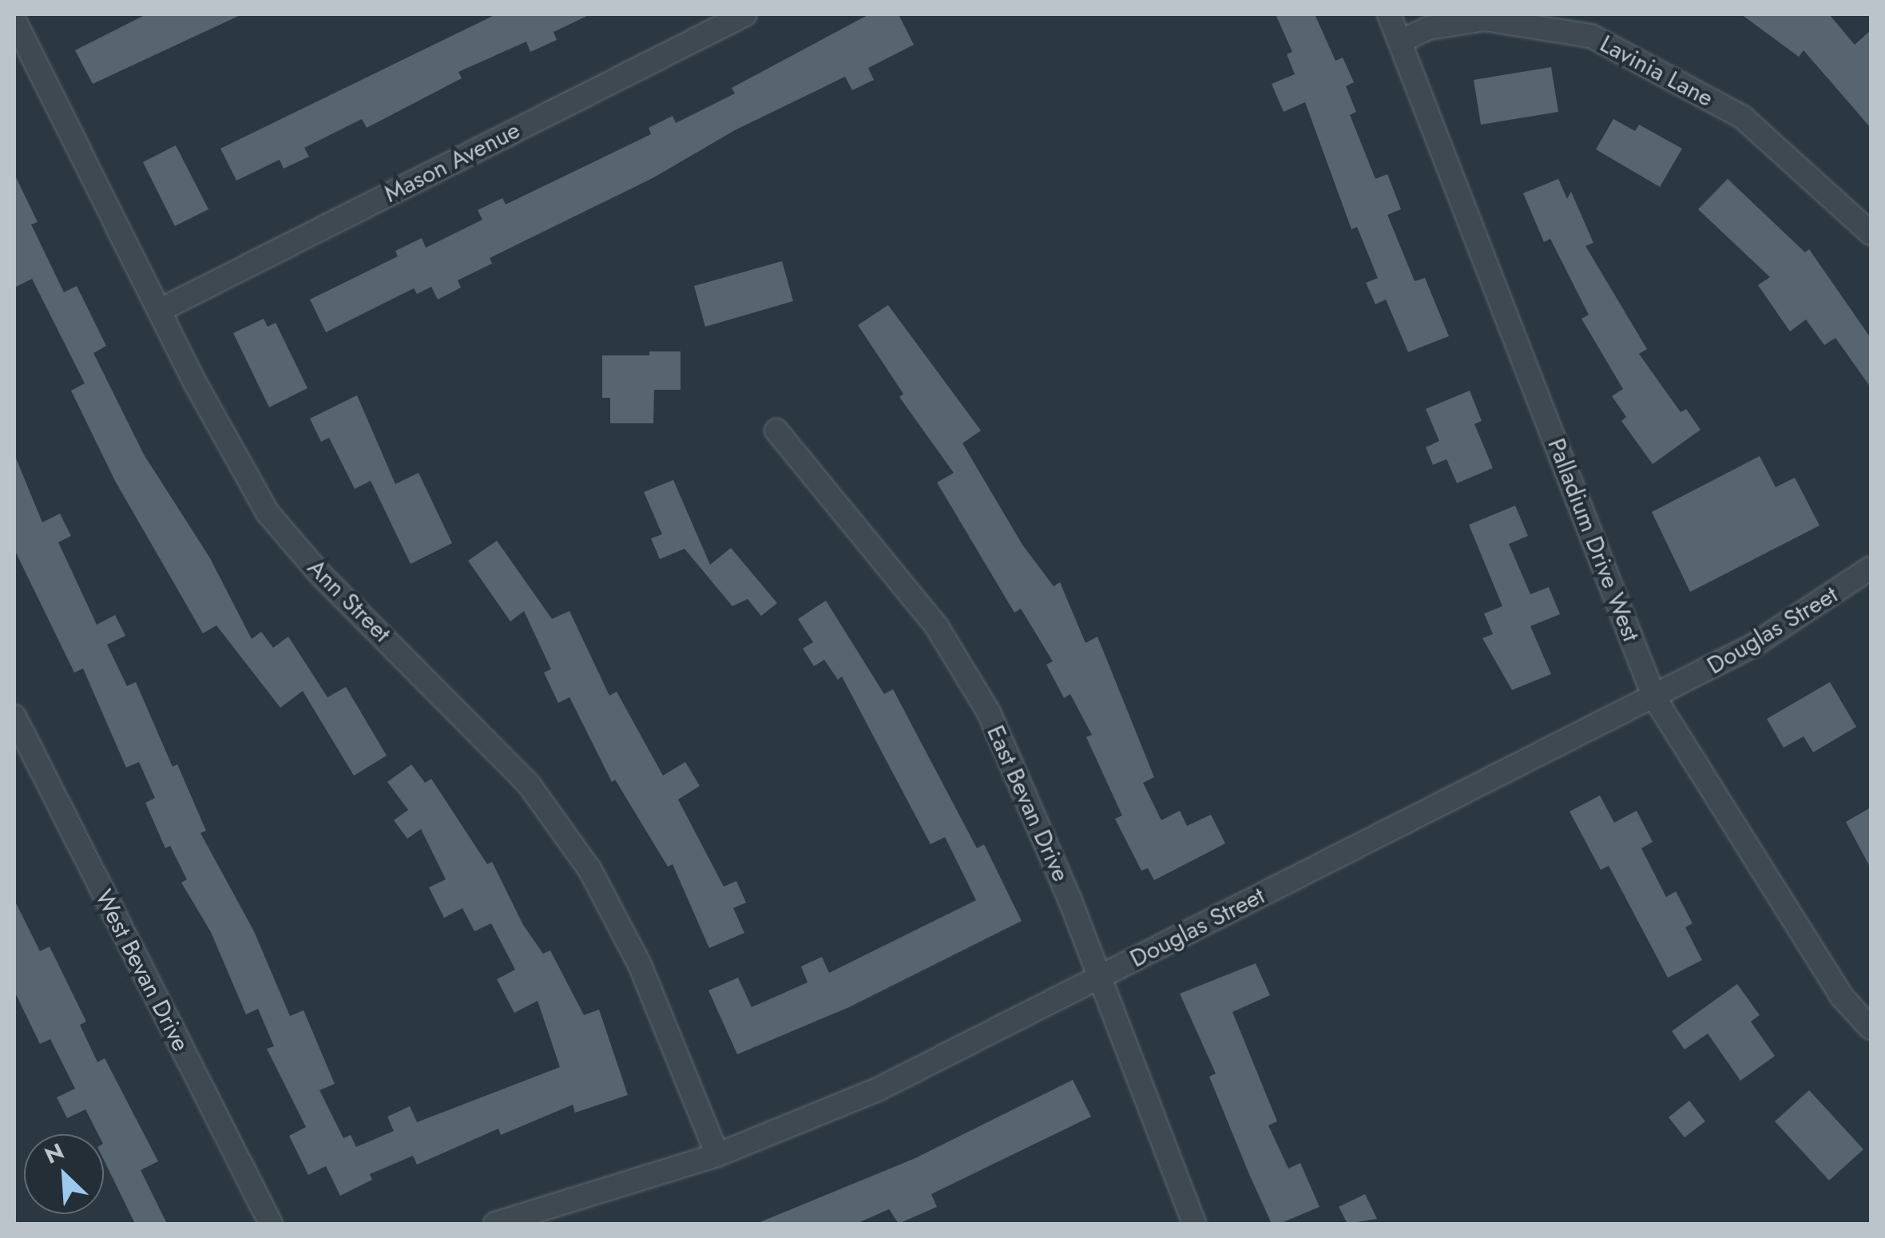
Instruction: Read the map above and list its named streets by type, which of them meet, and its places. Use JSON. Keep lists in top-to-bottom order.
{
  "streets": {
    "street": [
      "Lavinia Lane",
      "Mason Avenue",
      "Palladium Drive West",
      "Ann Street",
      "Douglas Street",
      "East Bevan Drive",
      "West Bevan Drive"
    ]
  },
  "crossings": [
    ["Lavinia Lane", "Palladium Drive West"],
    ["Mason Avenue", "Ann Street"],
    ["Palladium Drive West", "Douglas Street"],
    ["Ann Street", "Douglas Street"],
    ["Douglas Street", "East Bevan Drive"]
  ],
  "north": "top left"
}
